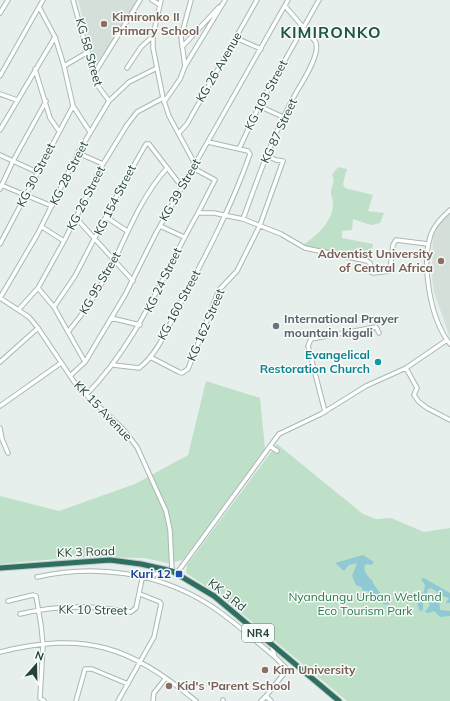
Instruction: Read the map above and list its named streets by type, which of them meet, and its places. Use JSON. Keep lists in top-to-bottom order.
{
  "streets": {
    "highway": ["KK 3 Road", "KK 3 Rd", "NR4"],
    "street": [
      "KG 58 Street",
      "KG 26 Avenue",
      "KG 103 Street",
      "KG 87 Street",
      "KG 28 Street",
      "KG 30 Street",
      "KG 39 Street",
      "KG 26 Street",
      "KG 154 Street",
      "KG 24 Street",
      "KG 95 Street",
      "KG 160 Street",
      "KG 162 Street",
      "KK 15 Avenue",
      "KK 10 Street"
    ]
  },
  "crossings": [
    ["KG 58 Street", "KG 28 Street"],
    ["KG 103 Street", "KG 87 Street"],
    ["KG 103 Street", "KG 160 Street"],
    ["KG 28 Street", "KK 15 Avenue"],
    ["KG 39 Street", "KG 154 Street"],
    ["KG 39 Street", "KG 24 Street"],
    ["KG 39 Street", "KK 15 Avenue"],
    ["KG 26 Street", "KK 15 Avenue"],
    ["KG 154 Street", "KG 95 Street"],
    ["KG 24 Street", "KG 160 Street"],
    ["KG 24 Street", "KK 15 Avenue"],
    ["KG 160 Street", "KG 162 Street"],
    ["KK 15 Avenue", "KK 3 Road"],
    ["KK 15 Avenue", "KK 3 Rd"],
    ["KK 3 Road", "KK 3 Rd"]
  ],
  "districts": ["KIMIRONKO"],
  "parks": ["Nyandungu Urban Wetland Eco Tourism Park"],
  "places": {
    "other": [
      "Kimironko II Primary School",
      "Adventist University of Central Africa",
      "International Prayer mountain kigali",
      "Evangelical Restoration Church",
      "Kim University",
      "Kid's 'Parent School"
    ],
    "transit": ["Kuri 12"]
  },
  "north": "top"
}
